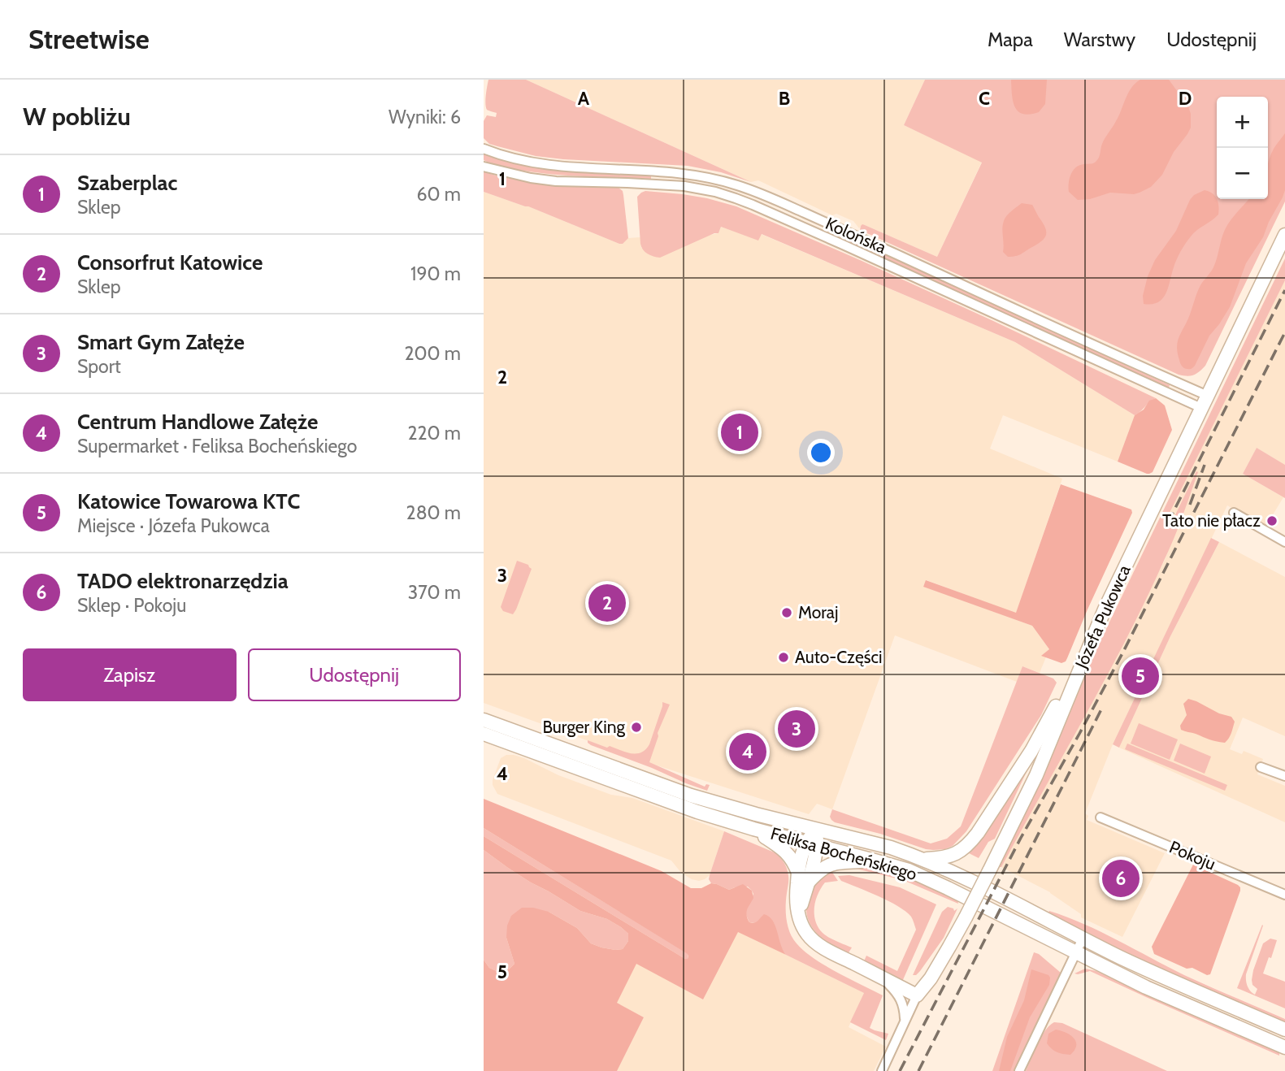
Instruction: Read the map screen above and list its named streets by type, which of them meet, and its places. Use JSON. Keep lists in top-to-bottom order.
{
  "streets": {
    "main road": ["Józefa Pukowca", "Feliksa Bocheńskiego"],
    "street": ["Kolońska", "Pokoju"]
  },
  "crossings": [
    ["Kolońska", "Józefa Pukowca"]
  ],
  "places": [
    "Tato nie płacz",
    "Moraj",
    "Auto-Części",
    "Burger King"
  ],
  "page": {
    "header": "Streetwise",
    "nav": ["Mapa", "Warstwy", "Udostępnij"],
    "heading": ["W pobliżu", "Wyniki: 6"],
    "map_buttons": ["+", "−"],
    "list": [
      {
        "mark": "1",
        "name": "Szaberplac",
        "note": "Sklep",
        "value": "60 m"
      },
      {
        "mark": "2",
        "name": "Consorfrut Katowice",
        "note": "Sklep",
        "value": "190 m"
      },
      {
        "mark": "3",
        "name": "Smart Gym Załęże",
        "note": "Sport",
        "value": "200 m"
      },
      {
        "mark": "4",
        "name": "Centrum Handlowe Załęże",
        "note": "Supermarket · Feliksa Bocheńskiego",
        "value": "220 m"
      },
      {
        "mark": "5",
        "name": "Katowice Towarowa KTC",
        "note": "Miejsce · Józefa Pukowca",
        "value": "280 m"
      },
      {
        "mark": "6",
        "name": "TADO elektronarzędzia",
        "note": "Sklep · Pokoju",
        "value": "370 m"
      }
    ],
    "pins": [
      "1",
      "2",
      "5",
      "3",
      "4",
      "6"
    ],
    "buttons": ["Zapisz", "Udostępnij"]
  },
  "grid": {
    "columns": [
      "A",
      "B",
      "C",
      "D"
    ],
    "rows": [
      "1",
      "2",
      "3",
      "4",
      "5"
    ]
  }
}
